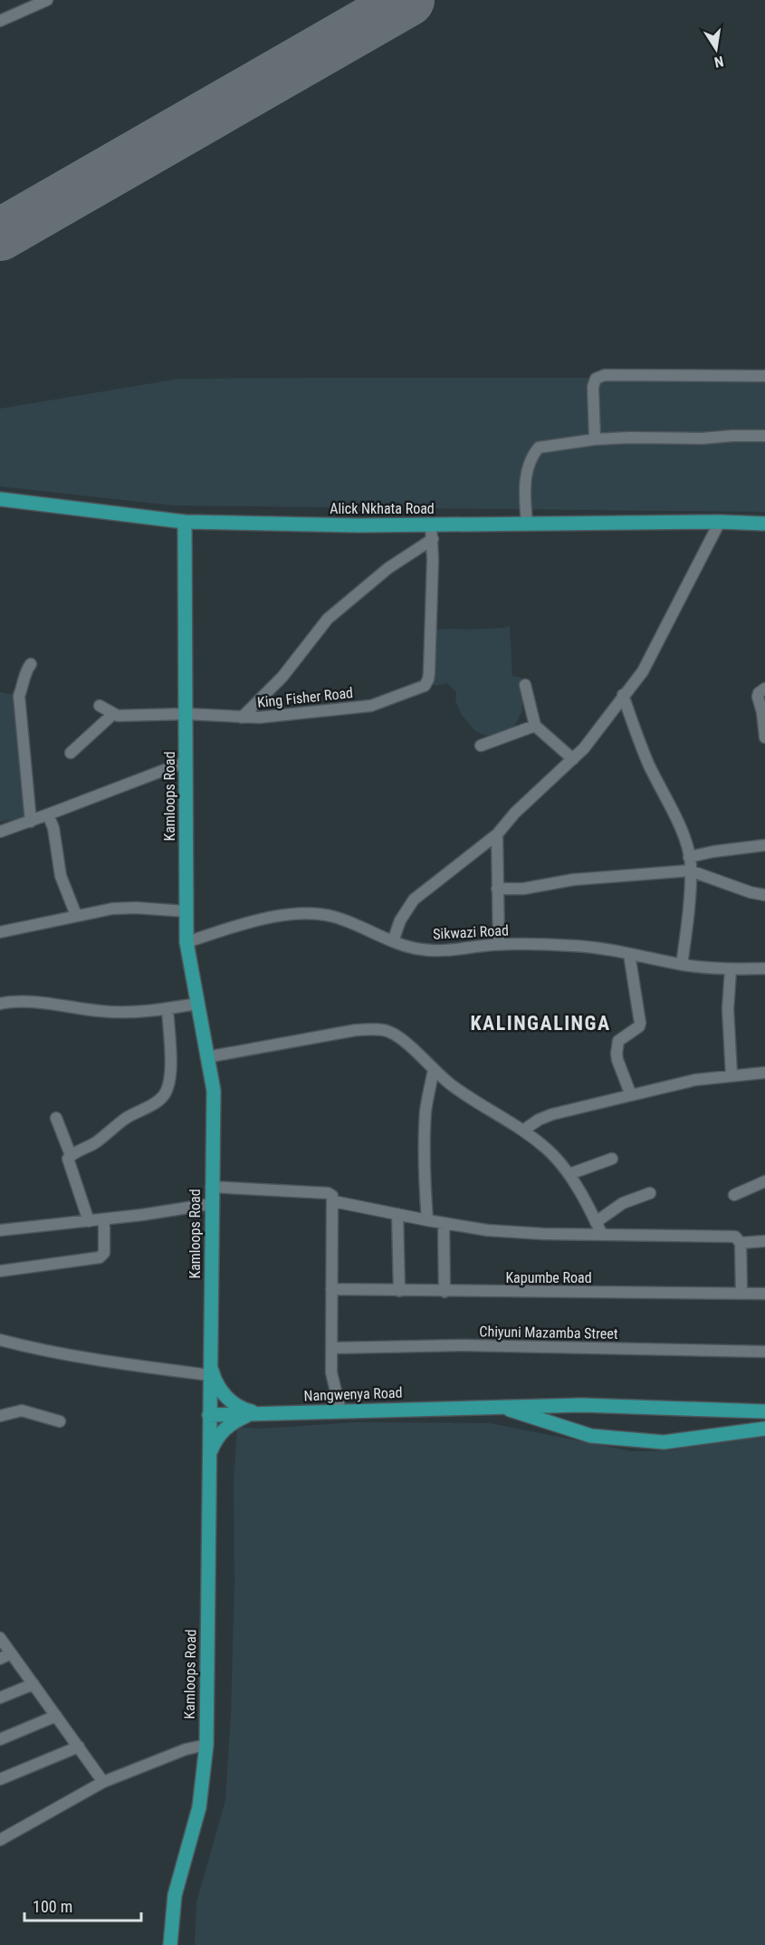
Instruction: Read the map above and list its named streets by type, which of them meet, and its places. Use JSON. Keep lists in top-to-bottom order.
{
  "streets": {
    "main road": ["Alick Nkhata Road", "Kamloops Road", "Nangwenya Road"],
    "street": [
      "King Fisher Road",
      "Sikwazi Road",
      "Kapumbe Road",
      "Chiyuni Mazamba Street"
    ]
  },
  "crossings": [
    ["Alick Nkhata Road", "King Fisher Road"],
    ["Alick Nkhata Road", "Kamloops Road"],
    ["King Fisher Road", "Kamloops Road"],
    ["Kamloops Road", "Sikwazi Road"],
    ["Kamloops Road", "Nangwenya Road"]
  ],
  "districts": ["KALINGALINGA"],
  "scale_bar": "100 m",
  "north": "bottom"
}
